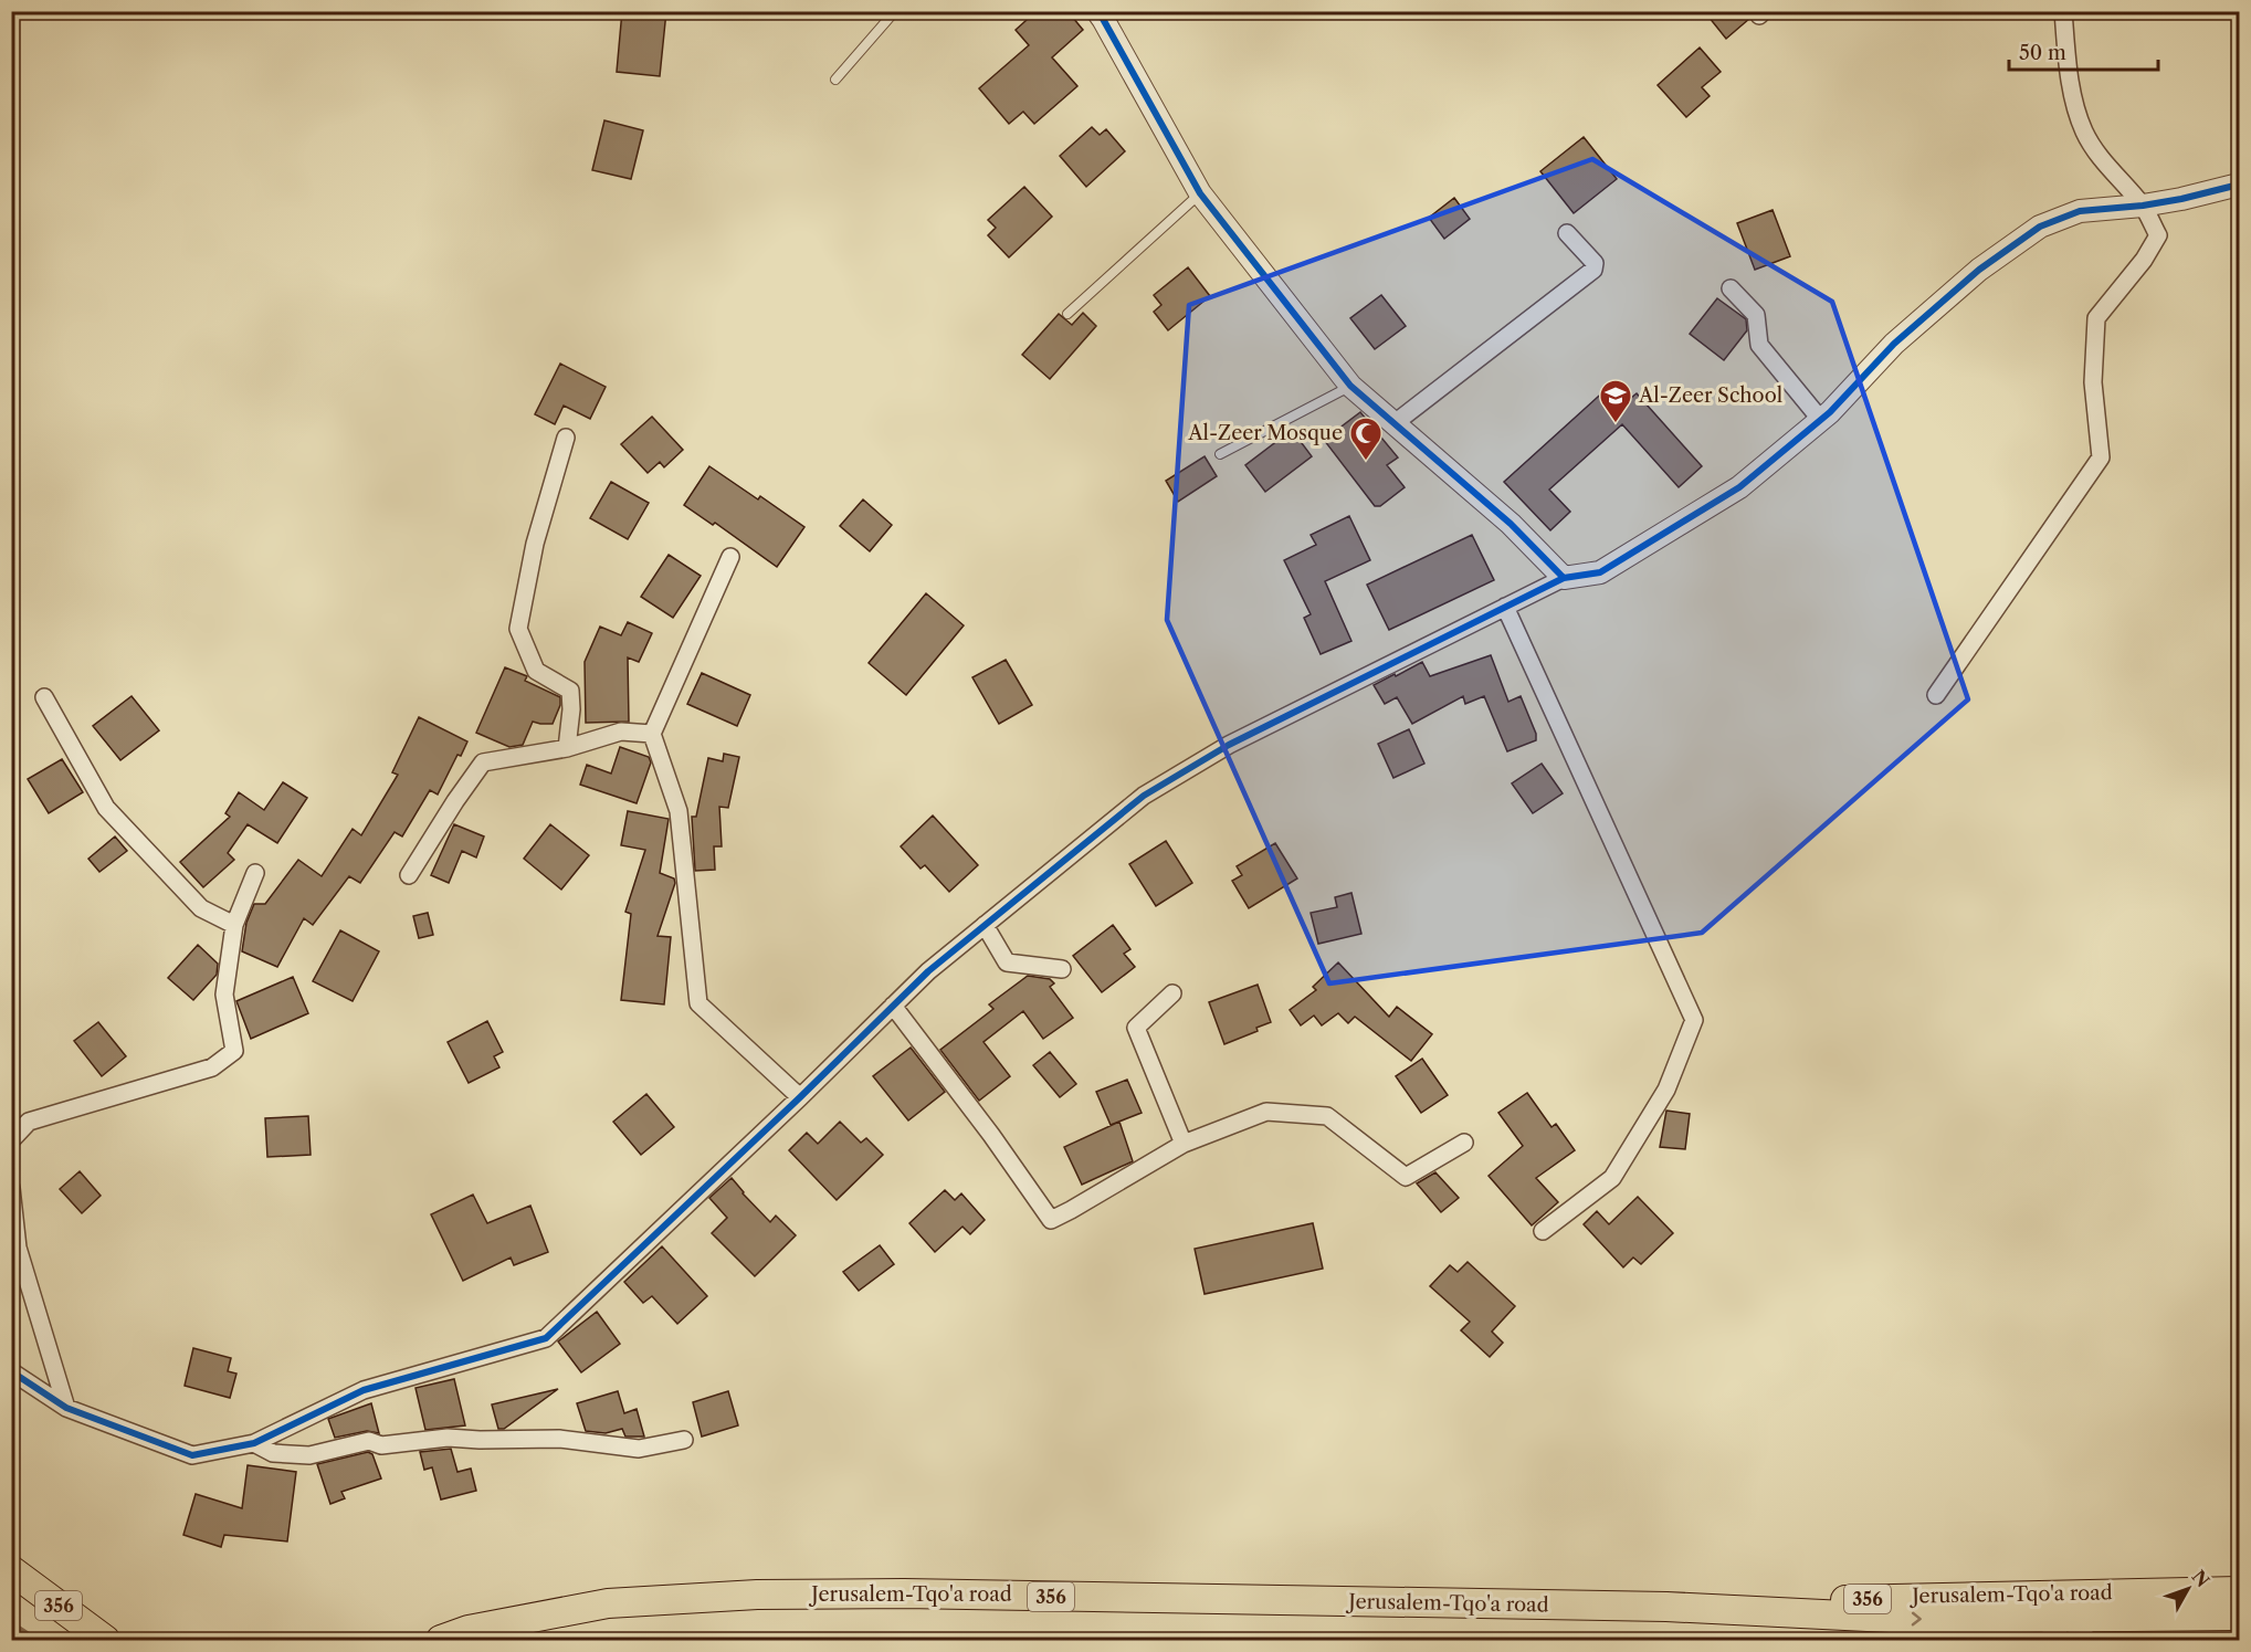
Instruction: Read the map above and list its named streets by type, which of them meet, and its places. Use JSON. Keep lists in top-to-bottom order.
{
  "streets": {
    "main road": ["Jerusalem-Tqo'a road", "356"]
  },
  "places": {
    "school or university": ["Al-Zeer School"],
    "mosque": ["Al-Zeer Mosque"]
  },
  "scale_bar": "50 m",
  "north": "top right"
}
